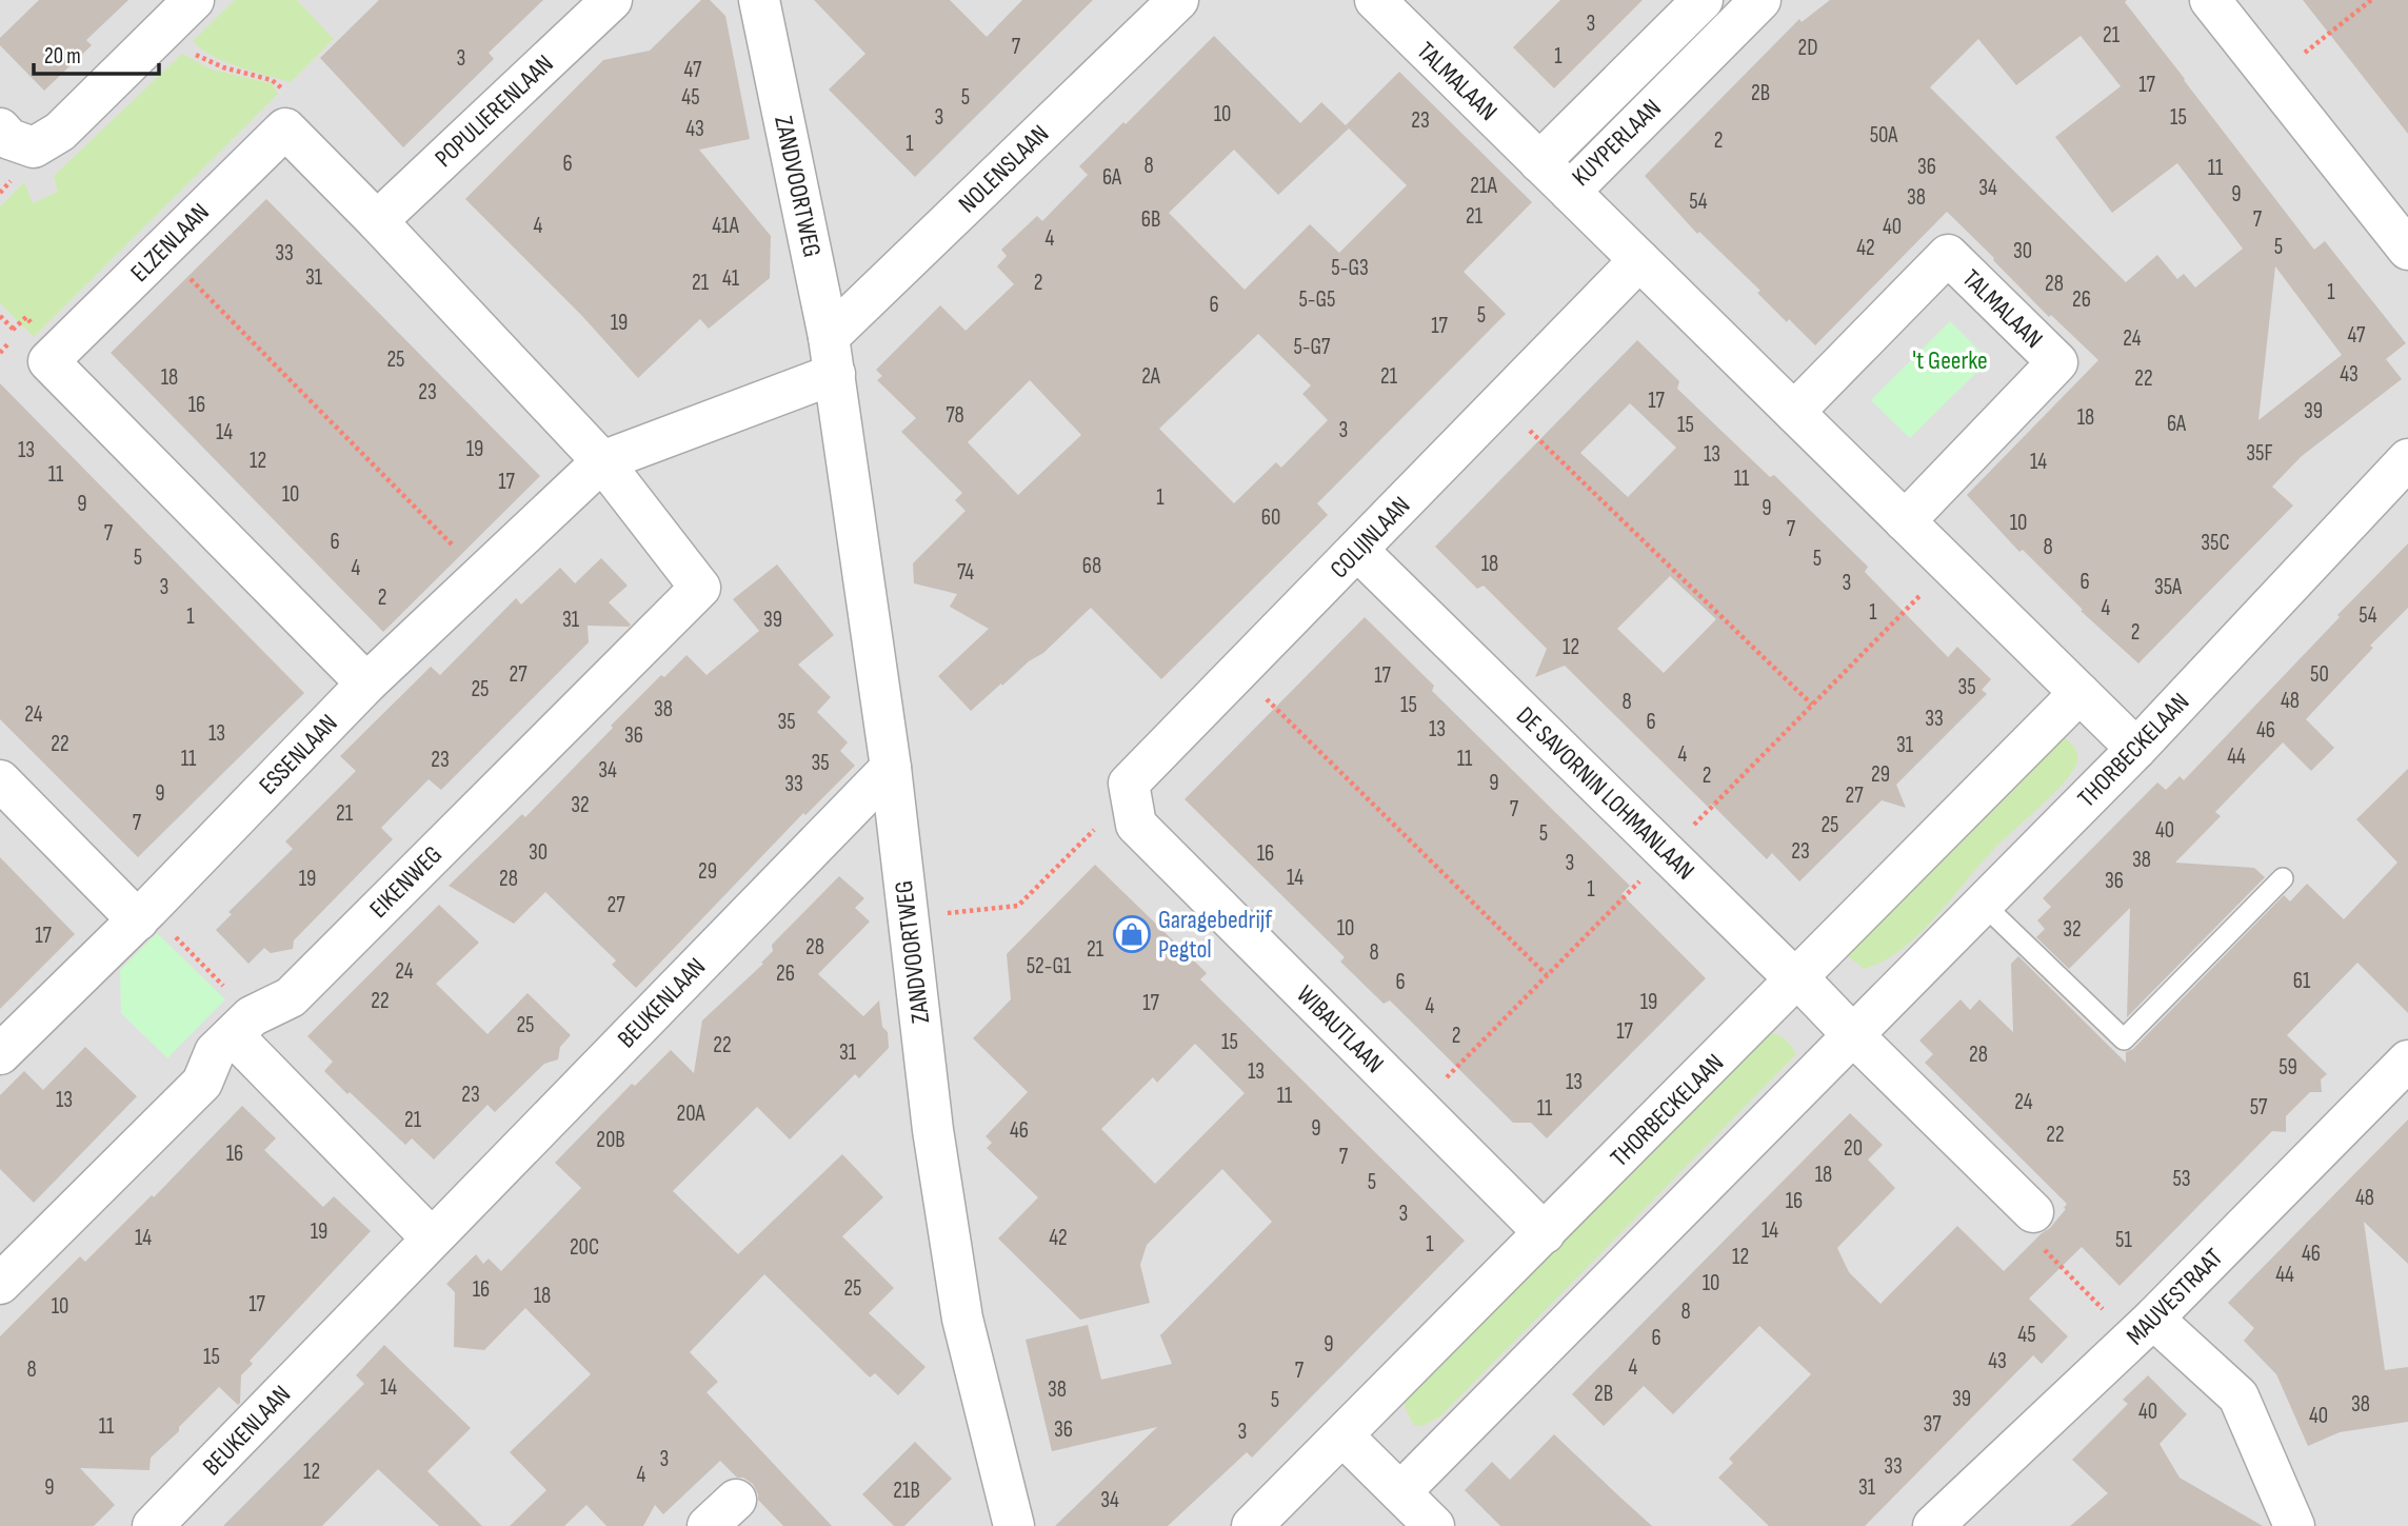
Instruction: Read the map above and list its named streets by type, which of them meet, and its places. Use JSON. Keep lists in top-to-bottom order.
{
  "streets": {
    "street": [
      "TALMALAAN",
      "POPULIERENLAAN",
      "KUYPERLAAN",
      "NOLENSLAAN",
      "ZANDVOORTWEG",
      "ELZENLAAN",
      "COLIJNLAAN",
      "THORBECKELAAN",
      "ESSENLAAN",
      "DE SAVORNIN LOHMANLAAN",
      "EIKENWEG",
      "BEUKENLAAN",
      "WIBAUTLAAN",
      "MAUVESTRAAT"
    ]
  },
  "crossings": [
    ["TALMALAAN", "KUYPERLAAN"],
    ["NOLENSLAAN", "ZANDVOORTWEG"],
    ["ZANDVOORTWEG", "BEUKENLAAN"],
    ["ELZENLAAN", "ESSENLAAN"],
    ["COLIJNLAAN", "DE SAVORNIN LOHMANLAAN"],
    ["COLIJNLAAN", "WIBAUTLAAN"],
    ["THORBECKELAAN", "DE SAVORNIN LOHMANLAAN"],
    ["THORBECKELAAN", "WIBAUTLAAN"],
    ["ESSENLAAN", "EIKENWEG"]
  ],
  "parks": ["'t Geerke"],
  "places": {
    "shop": ["Garagebedrijf Pegtol"]
  },
  "house_numbers": [
    "3",
    "21",
    "7",
    "2D",
    "1",
    "3",
    "47",
    "17",
    "2B",
    "45",
    "5",
    "10",
    "3",
    "15",
    "23",
    "43",
    "50A",
    "2",
    "1",
    "6",
    "8",
    "36",
    "11",
    "6A",
    "21A",
    "34",
    "9",
    "38",
    "54",
    "21",
    "6B",
    "7",
    "4",
    "41A",
    "40",
    "4",
    "5",
    "42",
    "30",
    "33",
    "5-G3",
    "31",
    "41",
    "21",
    "2",
    "28",
    "1",
    "5-G5",
    "26",
    "6",
    "5",
    "19",
    "17",
    "47",
    "24",
    "5-G7",
    "25",
    "43",
    "2A",
    "21",
    "18",
    "22",
    "23",
    "17",
    "16",
    "39",
    "78",
    "18",
    "6A",
    "15",
    "3",
    "14",
    "19",
    "13",
    "35F",
    "13",
    "12",
    "14",
    "11",
    "11",
    "17",
    "10",
    "1",
    "9",
    "9",
    "60",
    "10",
    "7",
    "7",
    "6",
    "35C",
    "8",
    "5",
    "5",
    "18",
    "68",
    "4",
    "74",
    "6",
    "3",
    "3",
    "35A",
    "2",
    "4",
    "1",
    "54",
    "1",
    "31",
    "39",
    "2",
    "12",
    "27",
    "50",
    "17",
    "35",
    "25",
    "48",
    "8",
    "15",
    "38",
    "24",
    "33",
    "35",
    "6",
    "13",
    "46",
    "13",
    "36",
    "22",
    "31",
    "4",
    "44",
    "11",
    "11",
    "23",
    "35",
    "34",
    "29",
    "2",
    "9",
    "33",
    "9",
    "27",
    "32",
    "7",
    "21",
    "7",
    "25",
    "40",
    "5",
    "23",
    "30",
    "16",
    "38",
    "3",
    "29",
    "14",
    "19",
    "28",
    "36",
    "1",
    "27",
    "10",
    "32",
    "17",
    "28",
    "21",
    "8",
    "52-G1",
    "24",
    "26",
    "61",
    "6",
    "22",
    "19",
    "17",
    "4",
    "25",
    "17",
    "2",
    "15",
    "22",
    "31",
    "28",
    "59",
    "13",
    "13",
    "23",
    "11",
    "13",
    "24",
    "57",
    "11",
    "20A",
    "21",
    "9",
    "46",
    "22",
    "20B",
    "20",
    "16",
    "7",
    "18",
    "53",
    "5",
    "48",
    "16",
    "3",
    "14",
    "19",
    "14",
    "42",
    "51",
    "1",
    "20C",
    "46",
    "12",
    "44",
    "10",
    "25",
    "16",
    "18",
    "17",
    "10",
    "8",
    "45",
    "6",
    "9",
    "15",
    "43",
    "4",
    "8",
    "7",
    "14",
    "38",
    "2B",
    "39",
    "5",
    "38",
    "40",
    "40",
    "37",
    "11",
    "36",
    "3",
    "3",
    "33",
    "12",
    "4",
    "9",
    "31",
    "21B",
    "34"
  ],
  "scale_bar": "20 m"
}
